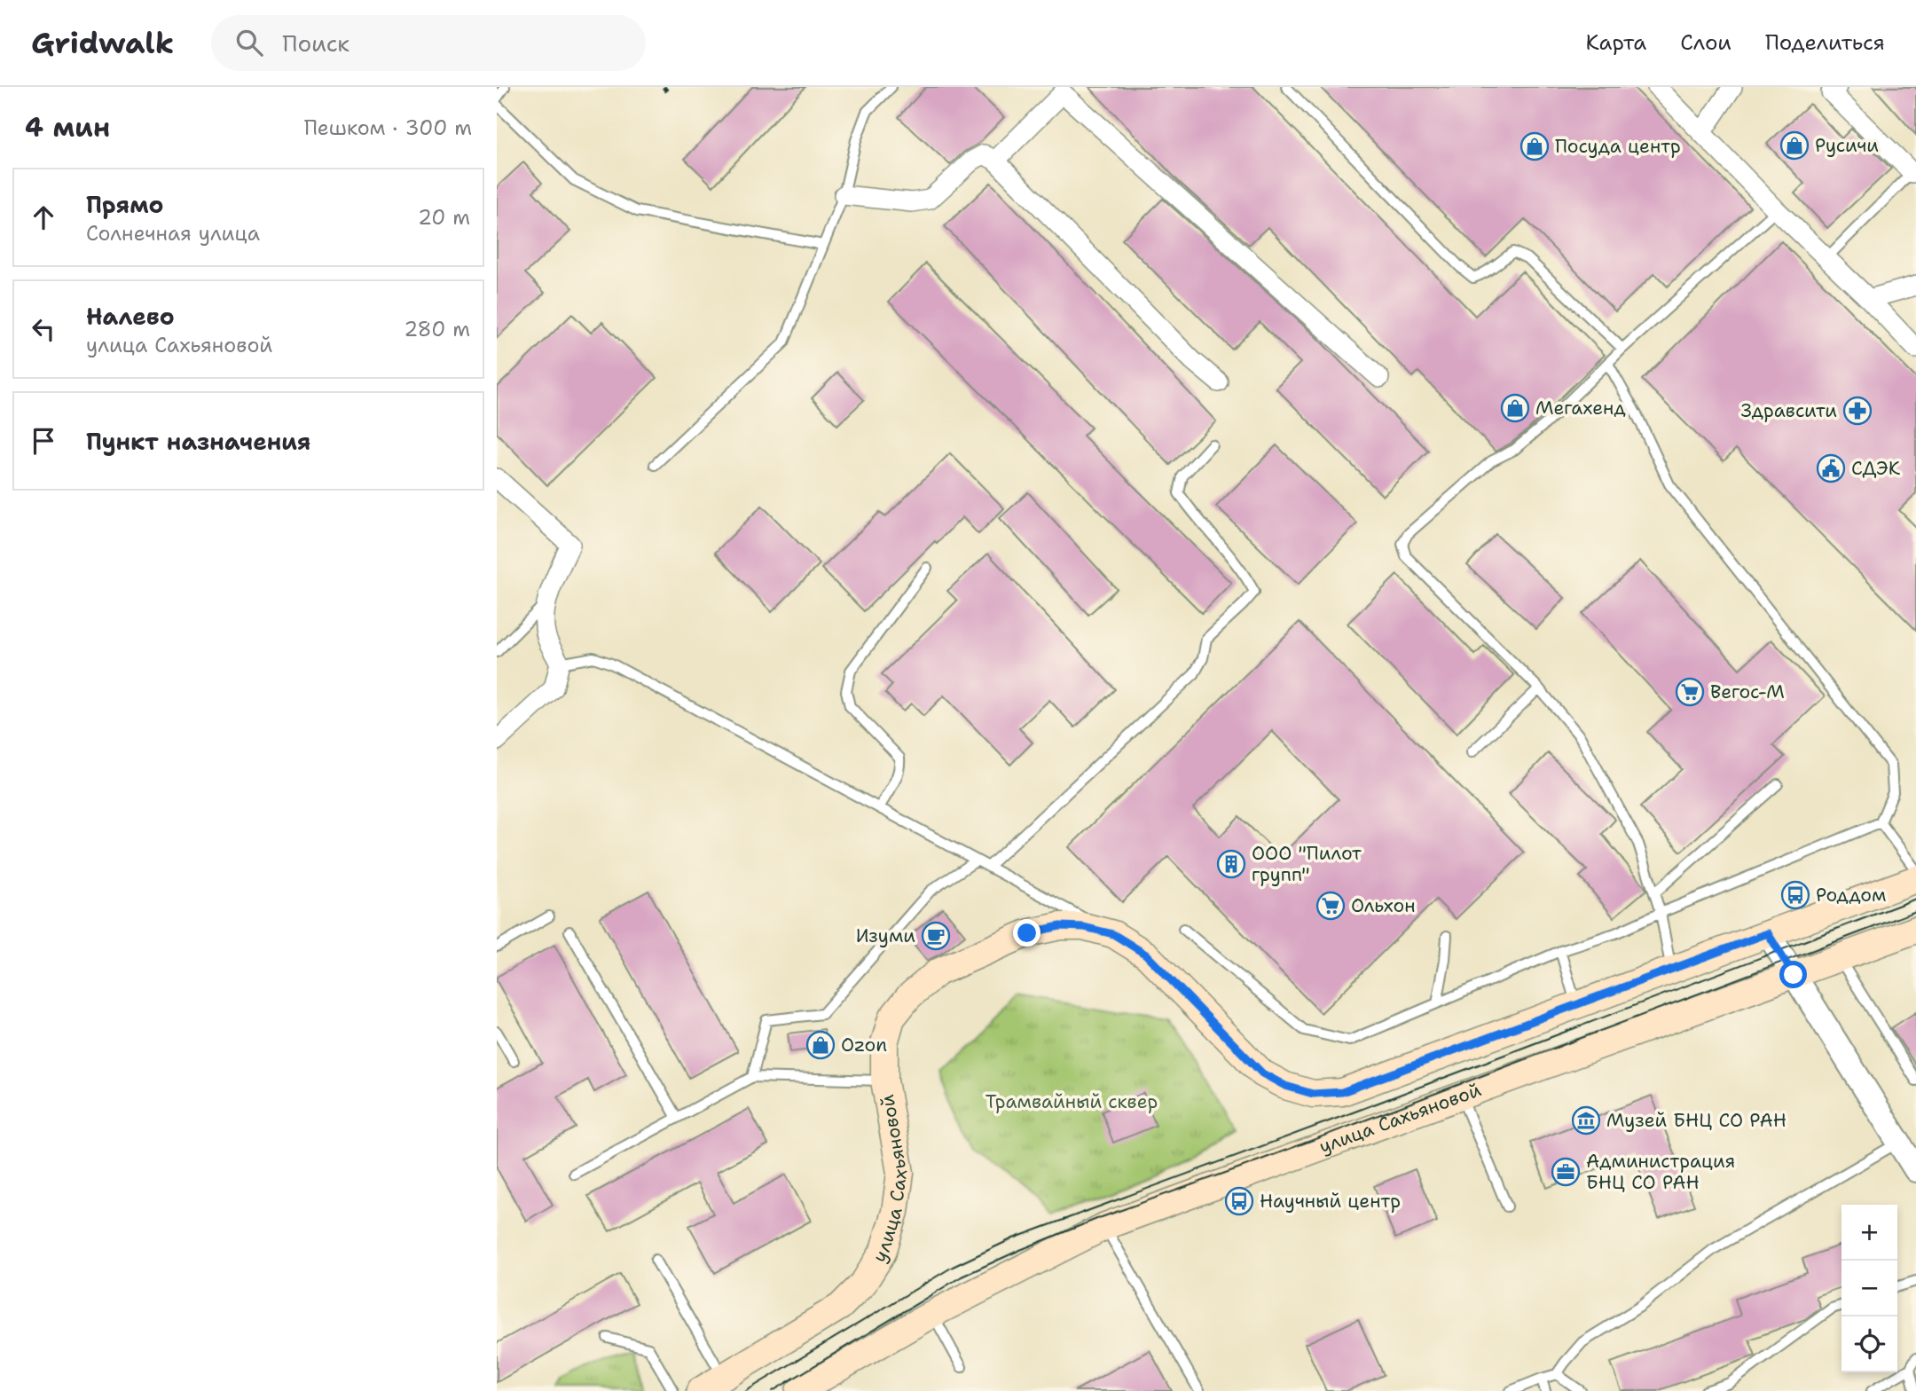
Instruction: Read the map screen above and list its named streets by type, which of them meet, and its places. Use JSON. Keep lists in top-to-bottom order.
{
  "streets": {
    "main road": ["улица Сахьяновой"]
  },
  "parks": ["Трамвайный сквер"],
  "places": {
    "shop": [
      "Русичи",
      "Посуда центр",
      "Мегахенд",
      "Ozon"
    ],
    "pharmacy": ["Здравсити"],
    "public building": ["СДЭК"],
    "supermarket": ["Вегос-М", "Ольхон"],
    "building": ["ООО \"Пилот групп\""],
    "bus stop": ["Роддом", "Научный центр"],
    "cafe": ["Изуми"],
    "museum": ["Музей БНЦ СО РАН"],
    "office": ["Администрация БНЦ СО РАН"]
  },
  "page": {
    "header": "Gridwalk",
    "search": "Поиск",
    "nav": ["Карта", "Слои", "Поделиться"],
    "heading": ["4 мин", "Пешком · 300 m"],
    "list": [
      ["Прямо", "Солнечная улица", "20 m"],
      ["Налево", "улица Сахьяновой", "280 m"],
      "Пункт назначения"
    ],
    "map_buttons": ["+", "−"]
  }
}
